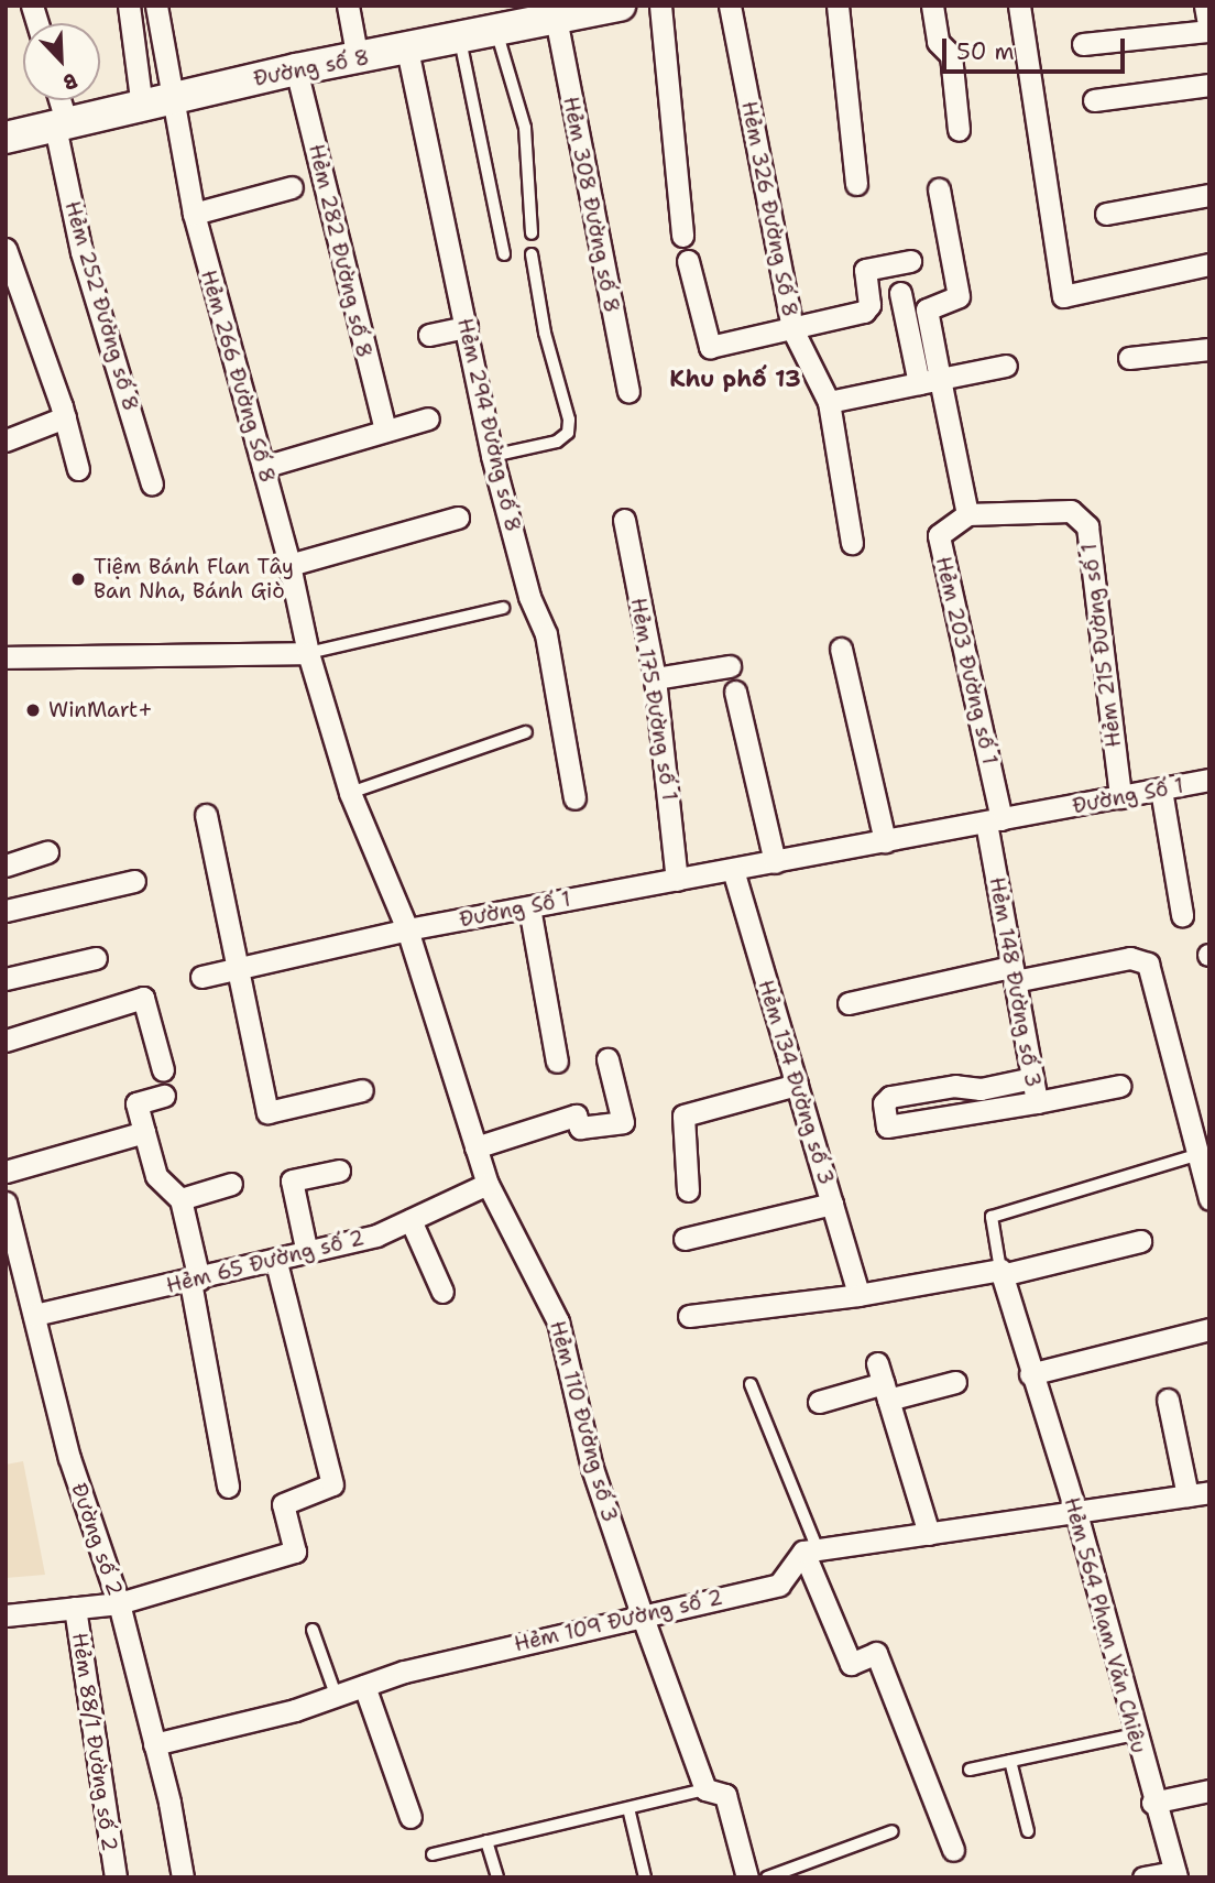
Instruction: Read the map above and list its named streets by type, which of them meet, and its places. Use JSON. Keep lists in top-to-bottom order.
{
  "streets": {
    "street": [
      "Đường số 8",
      "Hẻm 308 Đường số 8",
      "Hẻm 326 Đường Số 8",
      "Hẻm 282 Đường số 8",
      "Hẻm 252 Đường số 8",
      "Hẻm 266 Đường Số 8",
      "Hẻm 294 Đường số 8",
      "Hẻm 215 Đường số 1",
      "Hẻm 203 Đường số 1",
      "Hẻm 175 Đường số 1",
      "Đường Số 1",
      "Hẻm 148 Đường số 3",
      "Hẻm 134 Đường số 3",
      "Hẻm 65 Đường số 2",
      "Hẻm 110 Đường số 3",
      "Đường số 2",
      "Hẻm 109 Đường số 2",
      "Hẻm 564 Phạm Văn Chiêu",
      "Hẻm 88/1 Đường số 2"
    ]
  },
  "crossings": [
    ["Đường số 8", "Hẻm 308 Đường số 8"],
    ["Đường số 8", "Hẻm 282 Đường số 8"],
    ["Đường số 8", "Hẻm 252 Đường số 8"],
    ["Đường số 8", "Hẻm 266 Đường Số 8"],
    ["Đường số 8", "Hẻm 294 Đường số 8"],
    ["Hẻm 215 Đường số 1", "Hẻm 203 Đường số 1"],
    ["Hẻm 215 Đường số 1", "Đường Số 1"],
    ["Hẻm 203 Đường số 1", "Đường Số 1"],
    ["Hẻm 203 Đường số 1", "Hẻm 148 Đường số 3"],
    ["Hẻm 175 Đường số 1", "Đường Số 1"],
    ["Đường Số 1", "Hẻm 148 Đường số 3"],
    ["Đường Số 1", "Hẻm 134 Đường số 3"],
    ["Đường Số 1", "Hẻm 110 Đường số 3"],
    ["Hẻm 65 Đường số 2", "Hẻm 110 Đường số 3"],
    ["Hẻm 65 Đường số 2", "Đường số 2"],
    ["Hẻm 110 Đường số 3", "Hẻm 109 Đường số 2"],
    ["Đường số 2", "Hẻm 109 Đường số 2"]
  ],
  "districts": ["Khu phố 13"],
  "places": ["Tiệm Bánh Flan Tây Ban Nha, Bánh Giò", "WinMart+"],
  "scale_bar": "50 m",
  "north": "bottom right"
}
